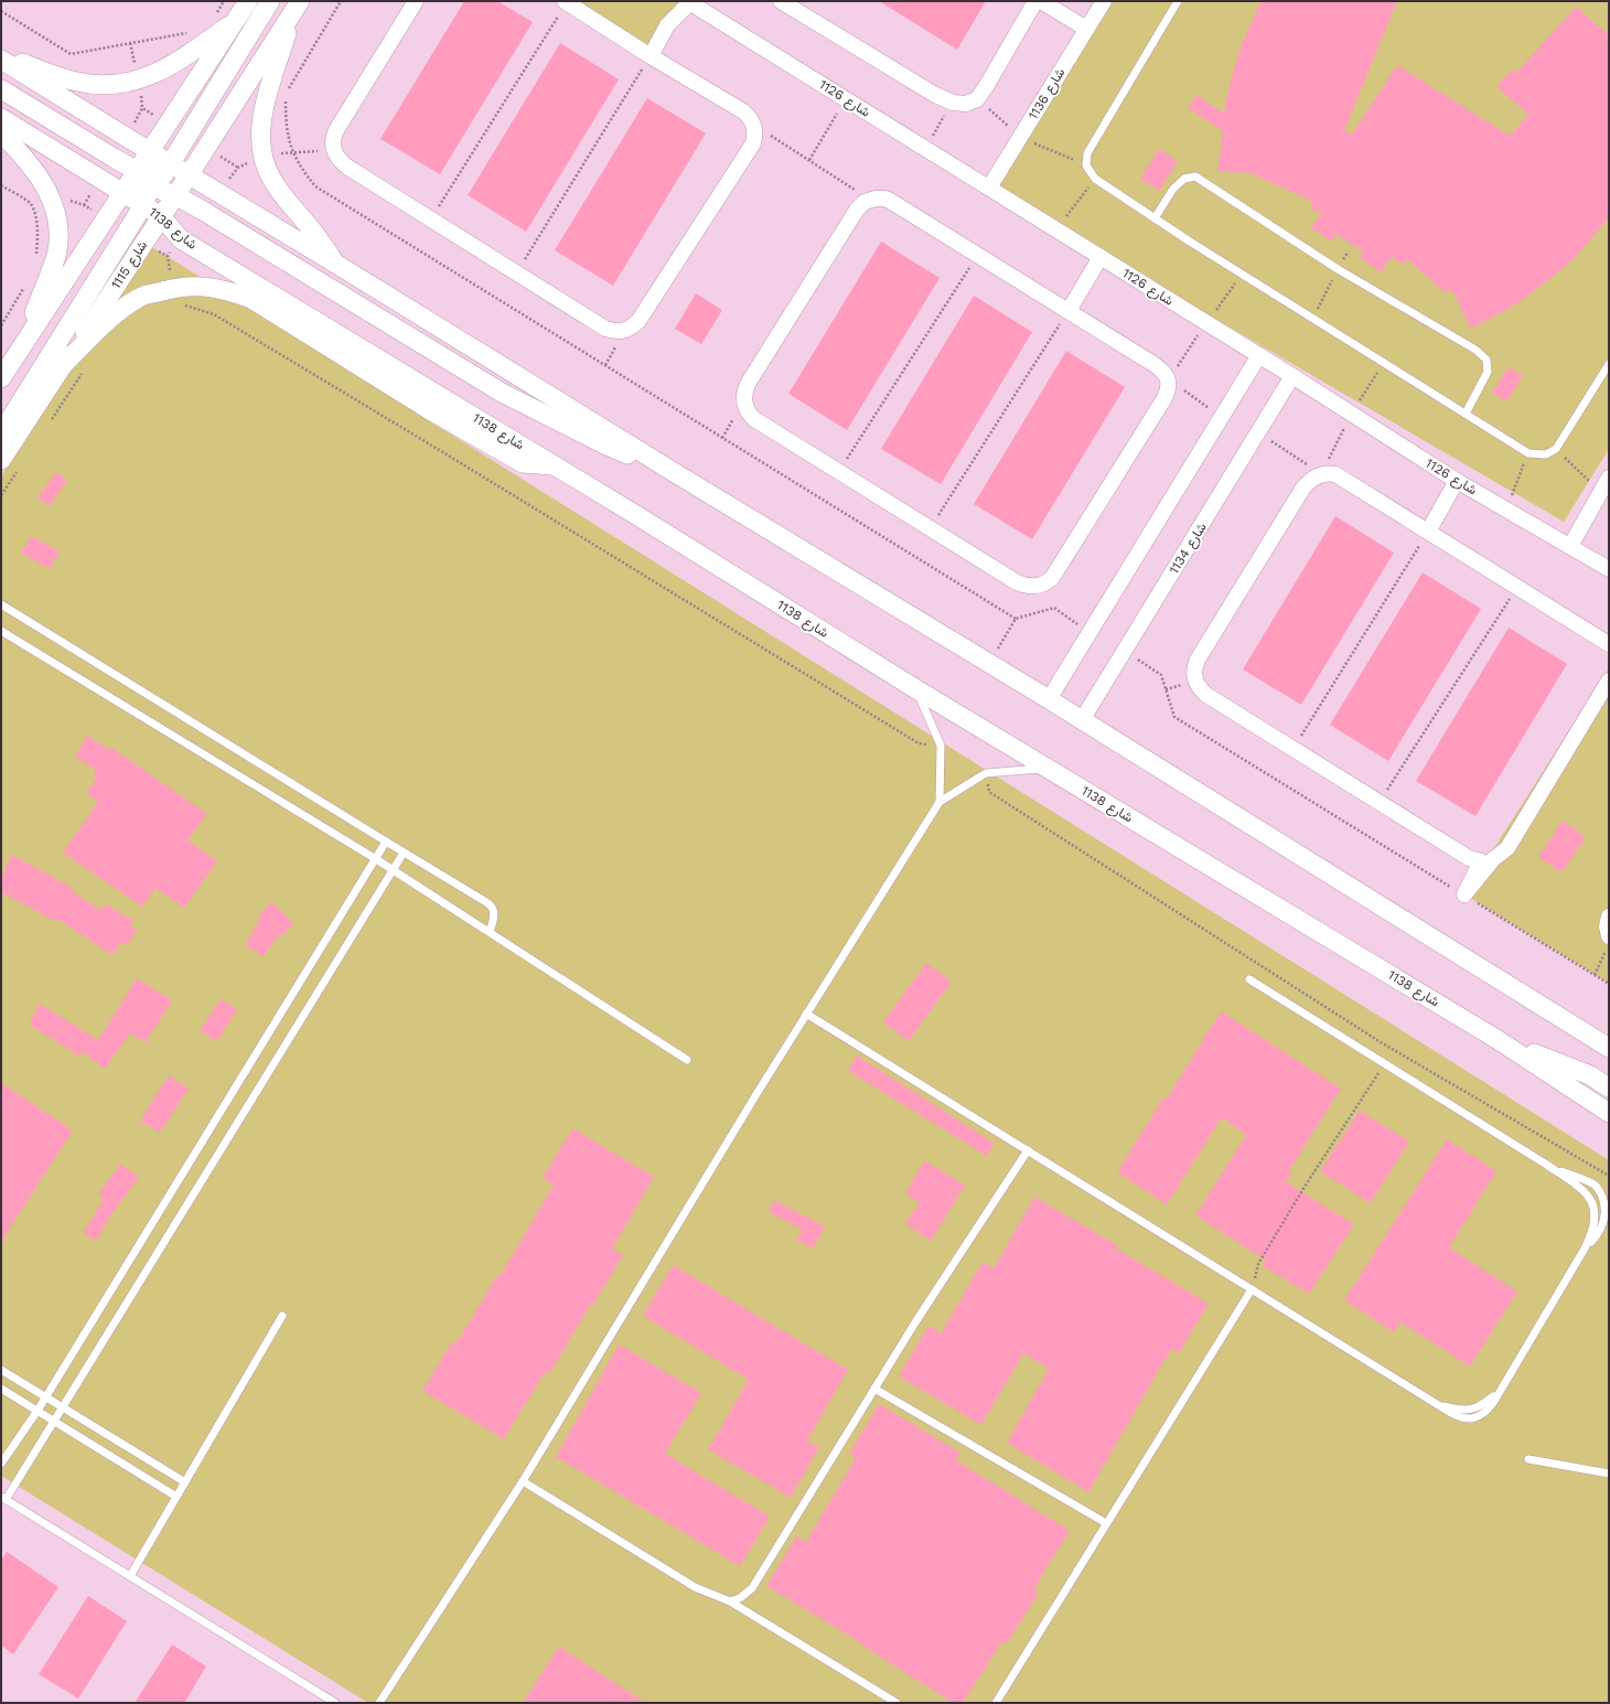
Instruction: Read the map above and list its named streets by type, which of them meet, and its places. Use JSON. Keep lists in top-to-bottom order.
{
  "streets": {
    "street": [
      "شارع 1136",
      "شارع 1126",
      "شارع 1138",
      "شارع 1115",
      "شارع 1134"
    ]
  },
  "crossings": [
    ["شارع 1136", "شارع 1126"],
    ["شارع 1126", "شارع 1134"],
    ["شارع 1138", "شارع 1115"]
  ]
}
